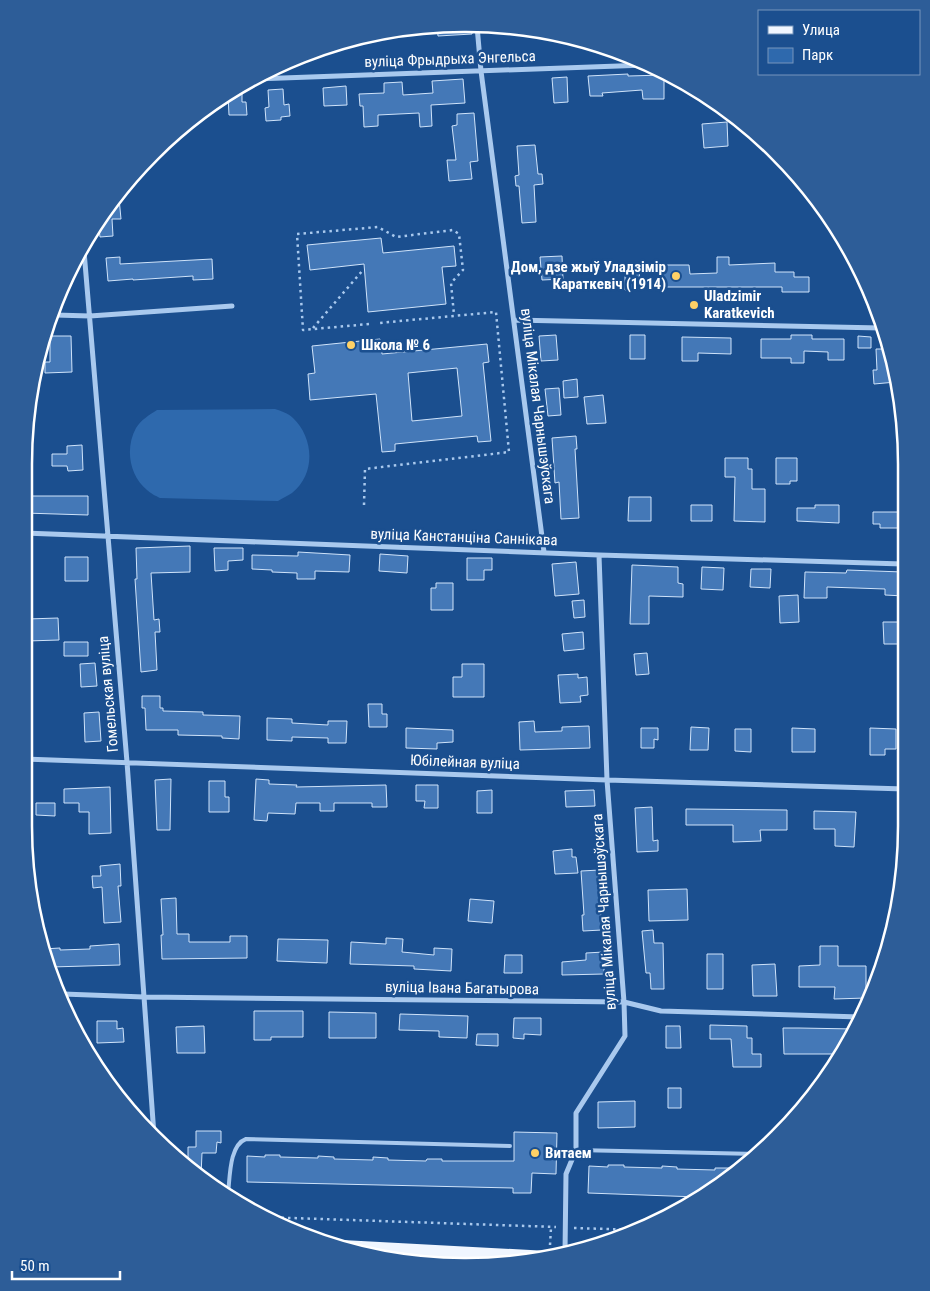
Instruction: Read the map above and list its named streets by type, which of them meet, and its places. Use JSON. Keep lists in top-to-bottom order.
{
  "streets": {
    "street": [
      "вуліца Фрыдрыха Энгельса",
      "вуліца Мікалая Чарнышэўскага",
      "вуліца Канстанціна Саннікава",
      "Гомельская вуліца",
      "Юбілейная вуліца",
      "вуліца Івана Багатырова"
    ]
  },
  "crossings": [
    ["вуліца Фрыдрыха Энгельса", "вуліца Мікалая Чарнышэўскага"],
    ["вуліца Мікалая Чарнышэўскага", "вуліца Канстанціна Саннікава"],
    ["вуліца Мікалая Чарнышэўскага", "Юбілейная вуліца"],
    ["вуліца Мікалая Чарнышэўскага", "вуліца Івана Багатырова"],
    ["вуліца Канстанціна Саннікава", "Гомельская вуліца"],
    ["Гомельская вуліца", "Юбілейная вуліца"],
    ["Гомельская вуліца", "вуліца Івана Багатырова"]
  ],
  "places": [
    "Дом, дзе жыў Уладзімір Караткевіч (1914)",
    "Uladzimir Karatkevich",
    "Школа № 6",
    "Витаем"
  ],
  "legend": ["Улица", "Парк"],
  "scale_bar": "50 m"
}
